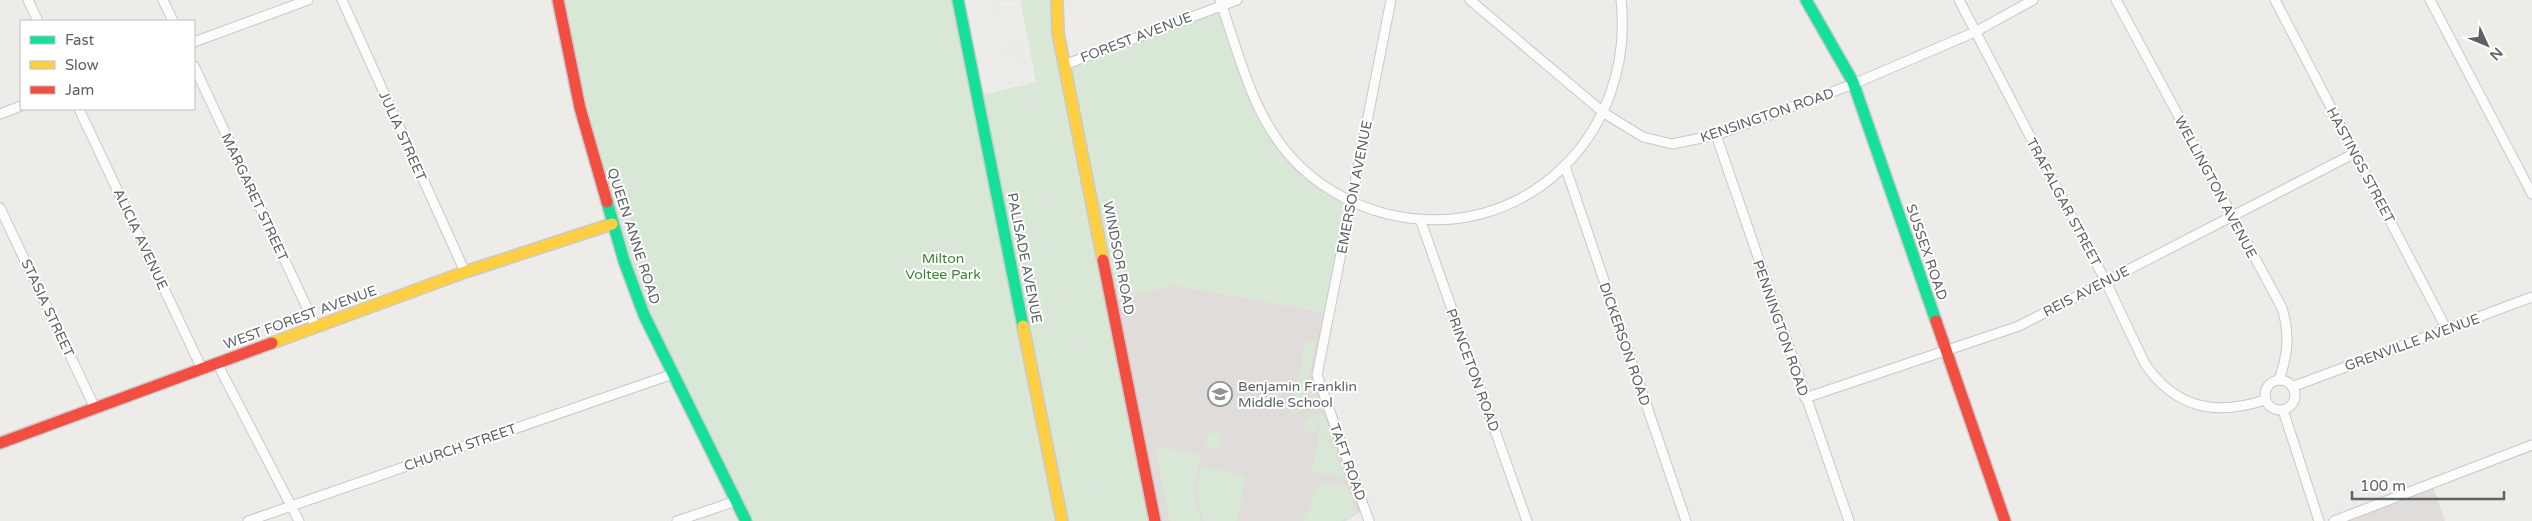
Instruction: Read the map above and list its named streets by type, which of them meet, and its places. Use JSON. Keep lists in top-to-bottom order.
{
  "streets": {
    "street": [
      "FOREST AVENUE",
      "KENSINGTON ROAD",
      "JULIA STREET",
      "HASTINGS STREET",
      "EMERSON AVENUE",
      "WELLINGTON AVENUE",
      "MARGARET STREET",
      "TRAFALGAR STREET",
      "QUEEN ANNE ROAD",
      "ALICIA AVENUE",
      "SUSSEX ROAD",
      "PALISADE AVENUE",
      "WINDSOR ROAD",
      "REIS AVENUE",
      "STASIA STREET",
      "WEST FOREST AVENUE",
      "PENNINGTON ROAD",
      "GRENVILLE AVENUE",
      "DICKERSON ROAD",
      "PRINCETON ROAD",
      "CHURCH STREET",
      "TAFT ROAD"
    ]
  },
  "crossings": [
    ["FOREST AVENUE", "WINDSOR ROAD"],
    ["KENSINGTON ROAD", "TRAFALGAR STREET"],
    ["KENSINGTON ROAD", "SUSSEX ROAD"],
    ["KENSINGTON ROAD", "PENNINGTON ROAD"],
    ["JULIA STREET", "WEST FOREST AVENUE"],
    ["HASTINGS STREET", "REIS AVENUE"],
    ["HASTINGS STREET", "GRENVILLE AVENUE"],
    ["EMERSON AVENUE", "TAFT ROAD"],
    ["WELLINGTON AVENUE", "TRAFALGAR STREET"],
    ["WELLINGTON AVENUE", "REIS AVENUE"],
    ["WELLINGTON AVENUE", "GRENVILLE AVENUE"],
    ["MARGARET STREET", "WEST FOREST AVENUE"],
    ["TRAFALGAR STREET", "REIS AVENUE"],
    ["TRAFALGAR STREET", "GRENVILLE AVENUE"],
    ["QUEEN ANNE ROAD", "WEST FOREST AVENUE"],
    ["QUEEN ANNE ROAD", "CHURCH STREET"],
    ["ALICIA AVENUE", "WEST FOREST AVENUE"],
    ["SUSSEX ROAD", "REIS AVENUE"],
    ["REIS AVENUE", "PENNINGTON ROAD"],
    ["STASIA STREET", "WEST FOREST AVENUE"]
  ],
  "parks": ["Milton Voltee Park"],
  "places": {
    "school or university": ["Benjamin Franklin Middle School"]
  },
  "legend": ["Fast", "Slow", "Jam"],
  "scale_bar": "100 m",
  "north": "bottom right"
}
